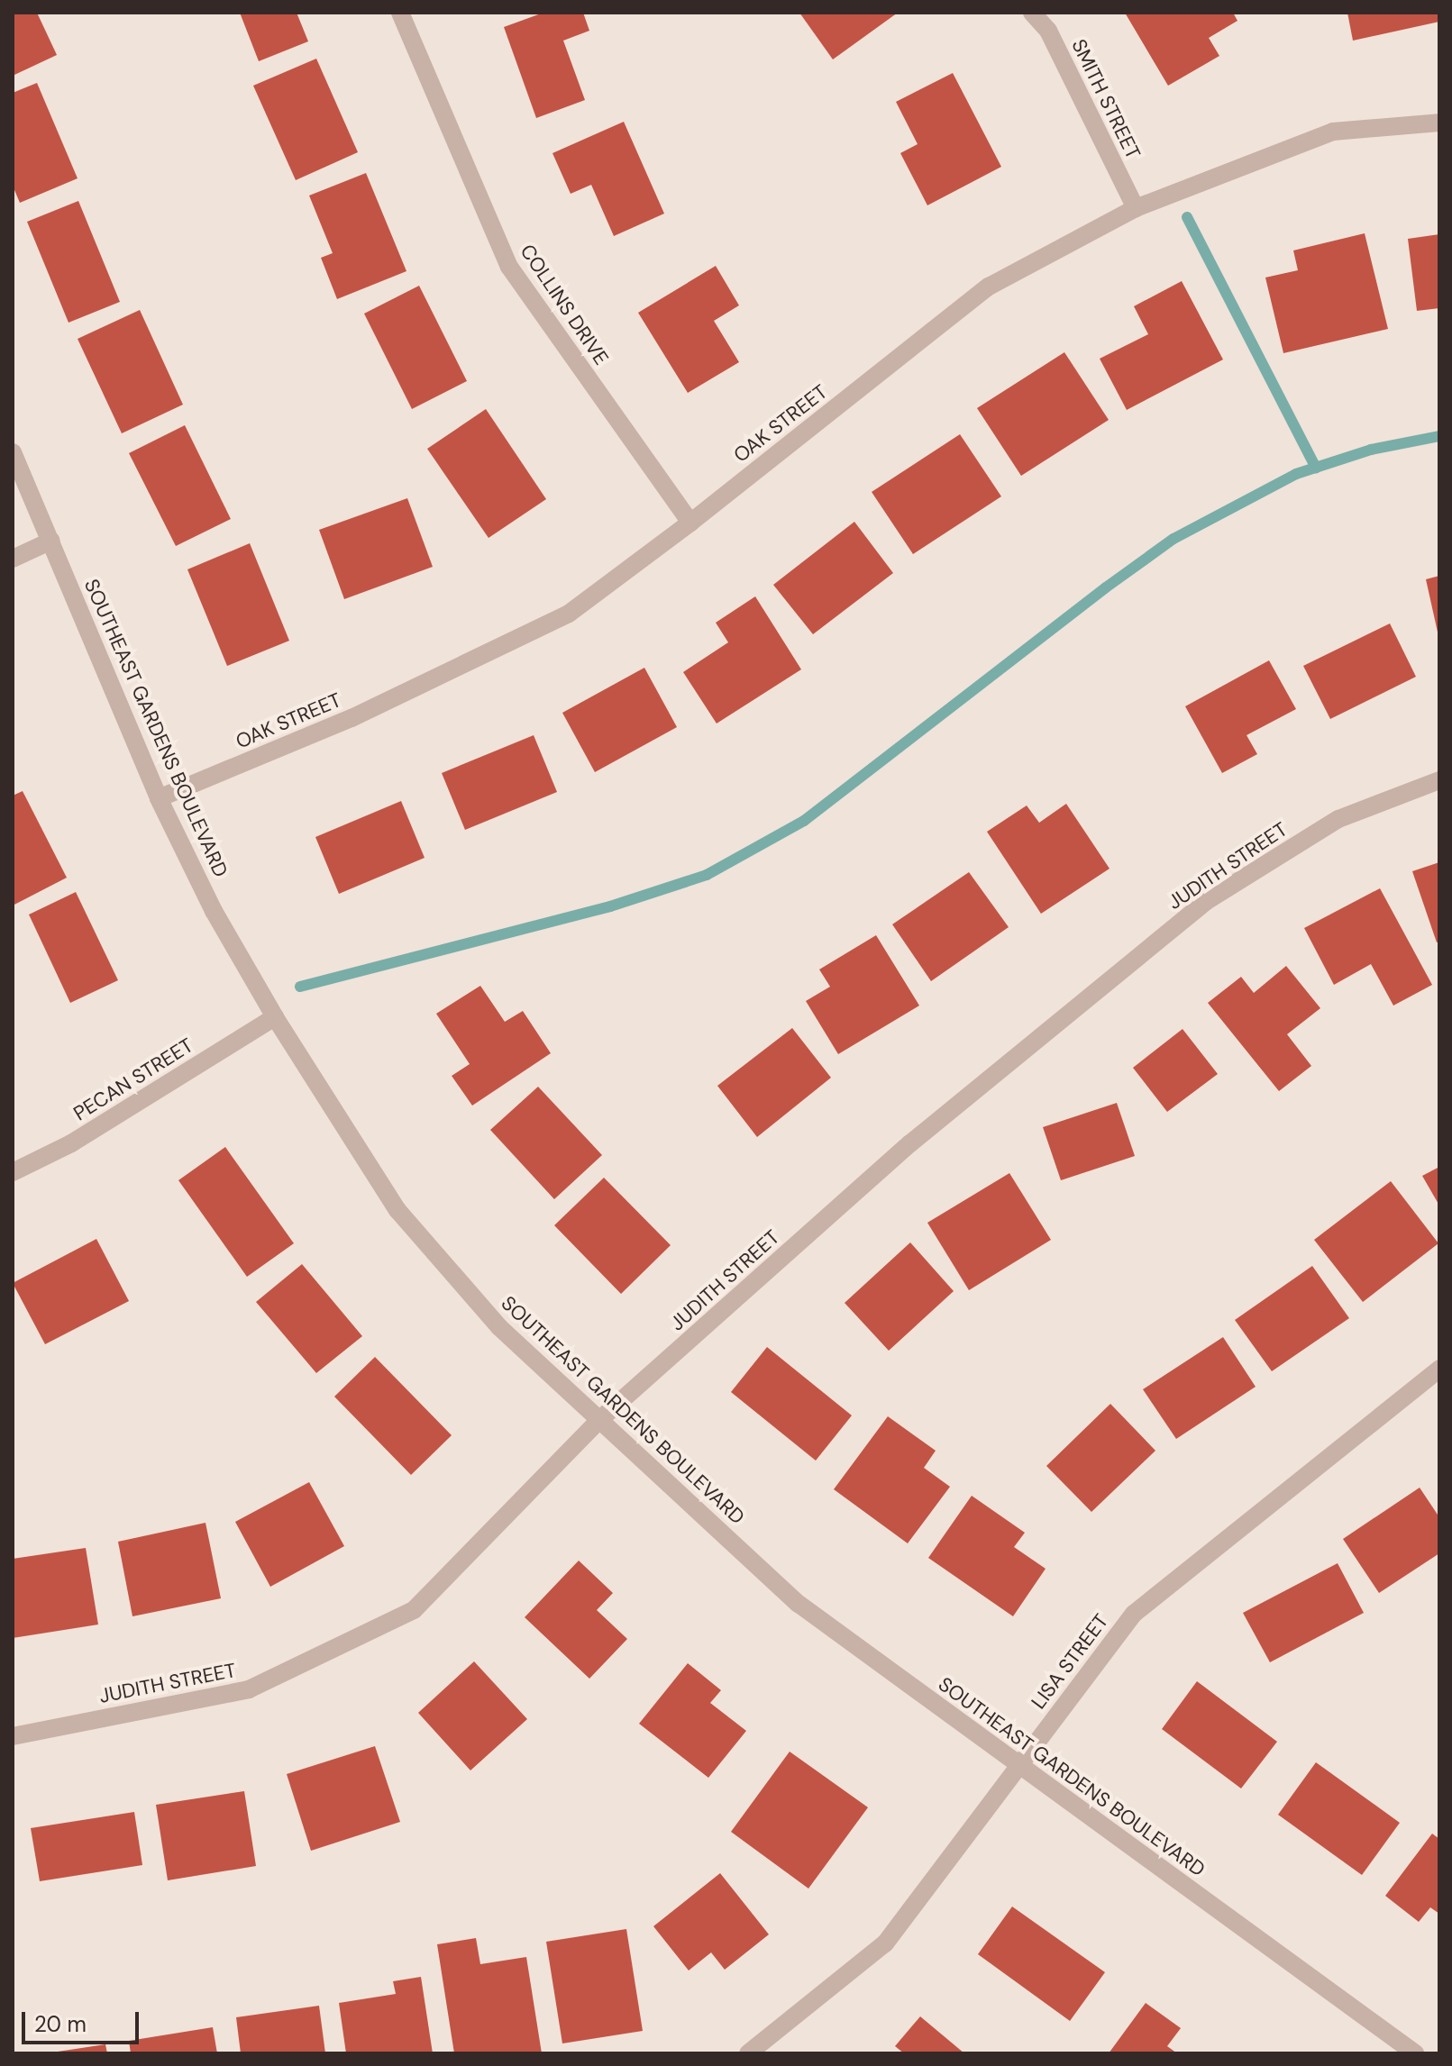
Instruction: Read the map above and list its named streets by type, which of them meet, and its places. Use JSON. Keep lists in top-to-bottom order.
{
  "streets": {
    "street": [
      "SMITH STREET",
      "COLLINS DRIVE",
      "OAK STREET",
      "SOUTHEAST GARDENS BOULEVARD",
      "JUDITH STREET",
      "PECAN STREET",
      "LISA STREET"
    ]
  },
  "crossings": [
    ["SMITH STREET", "OAK STREET"],
    ["COLLINS DRIVE", "OAK STREET"],
    ["OAK STREET", "SOUTHEAST GARDENS BOULEVARD"],
    ["SOUTHEAST GARDENS BOULEVARD", "JUDITH STREET"],
    ["SOUTHEAST GARDENS BOULEVARD", "PECAN STREET"],
    ["SOUTHEAST GARDENS BOULEVARD", "LISA STREET"]
  ],
  "scale_bar": "20 m"
}
